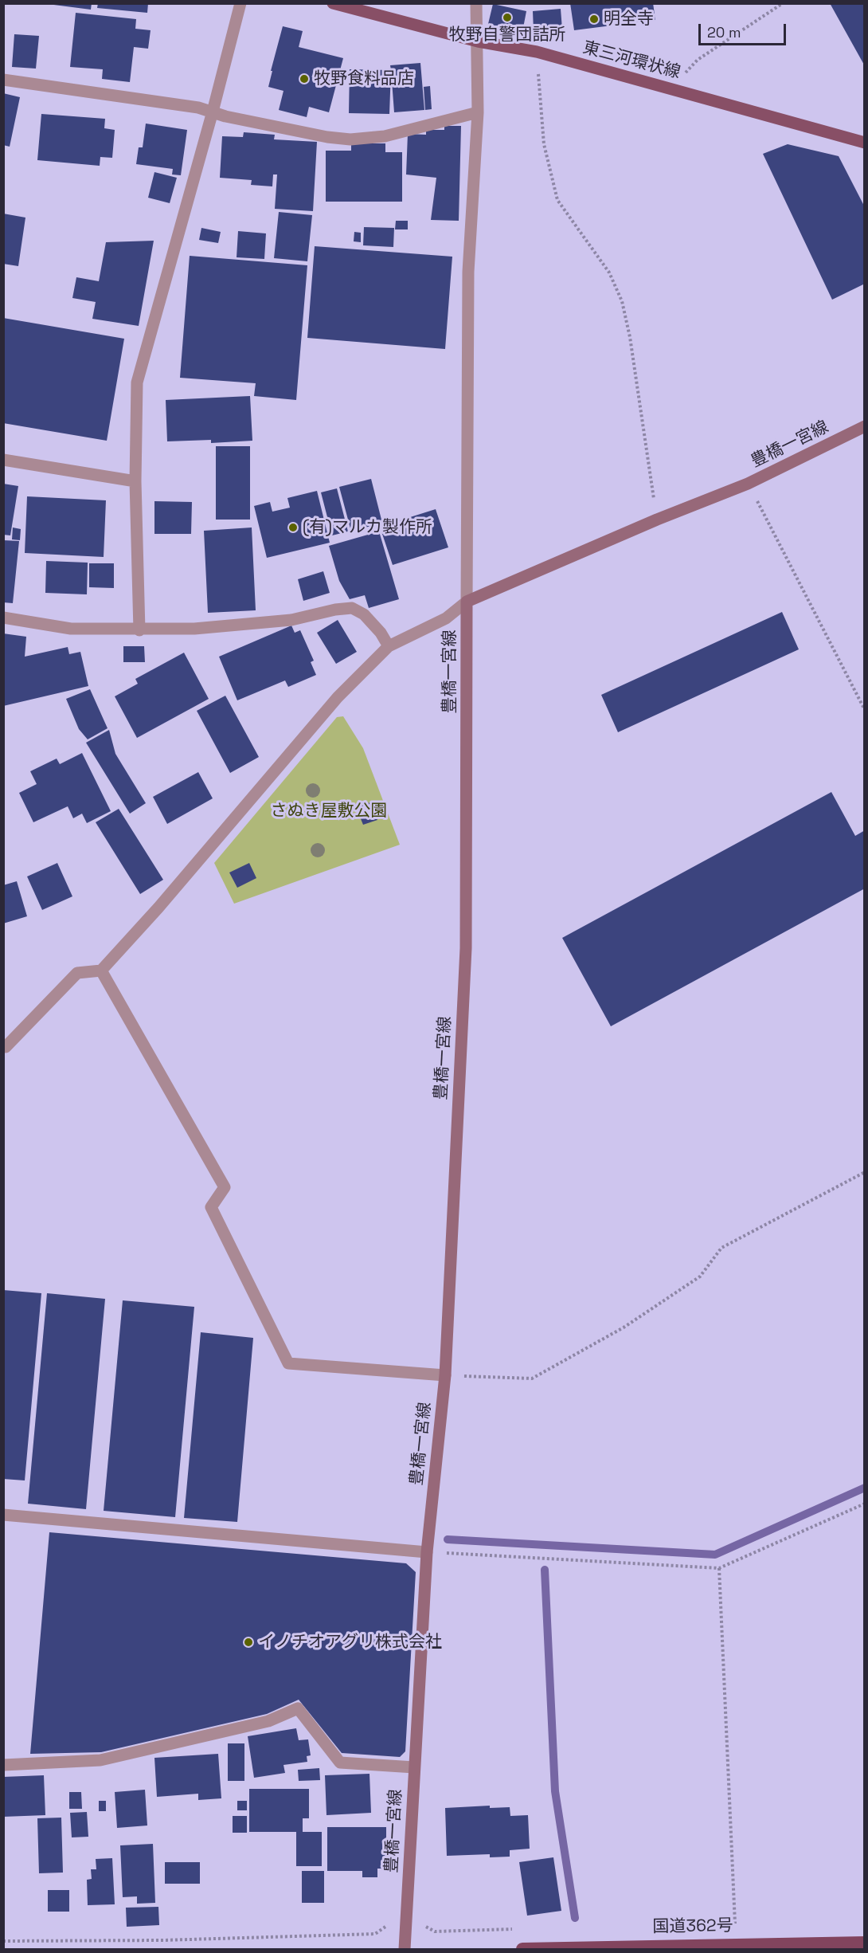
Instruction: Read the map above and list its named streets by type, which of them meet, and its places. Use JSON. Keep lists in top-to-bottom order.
{
  "streets": {
    "highway": ["国道362号"],
    "main road": ["東三河環状線", "豊橋一宮線"]
  },
  "parks": ["さぬき屋敷公園"],
  "places": [
    "牧野自警団詰所",
    "明全寺",
    "牧野食料品店",
    "(有)マルカ製作所",
    "イノチオアグリ株式会社"
  ],
  "scale_bar": "20 m"
}
